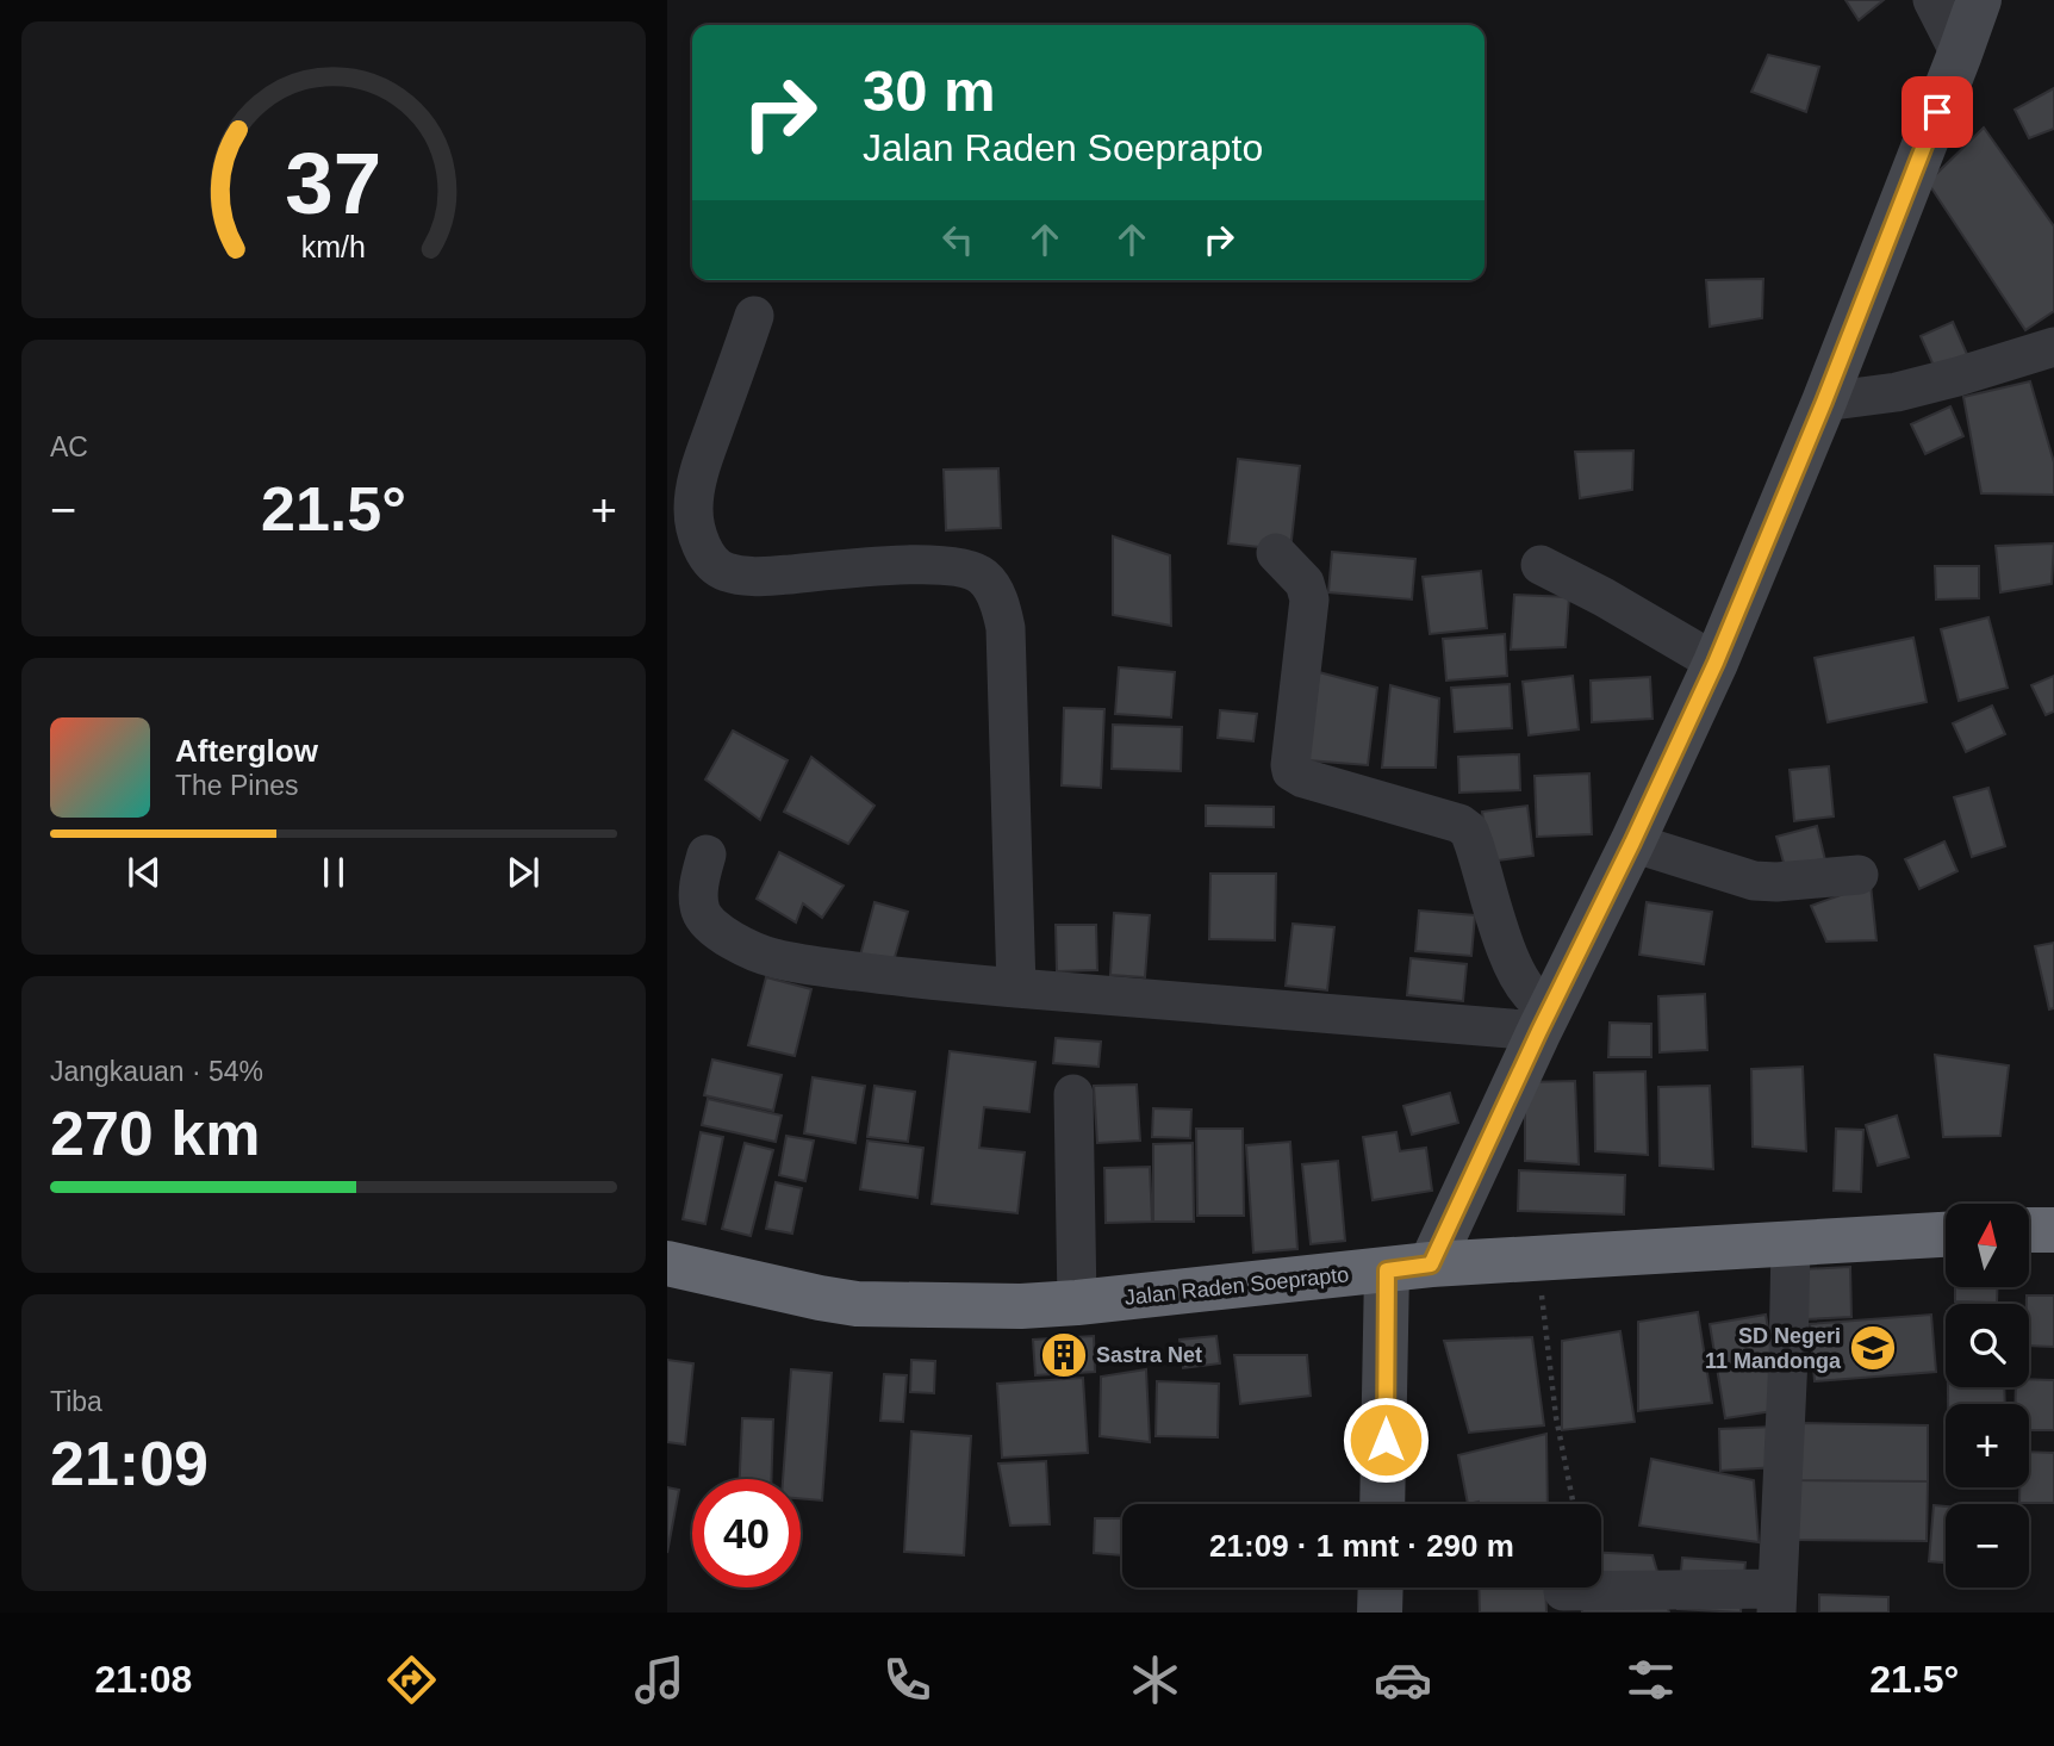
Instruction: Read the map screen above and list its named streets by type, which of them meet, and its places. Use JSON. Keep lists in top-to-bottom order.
{
  "streets": {
    "highway": ["Jalan Raden Soeprapto"]
  },
  "places": {
    "school or university": ["SD Negeri 11 Mandonga"],
    "building": ["Sastra Net"]
  },
  "north": "top",
  "page": {
    "turn": ["30 m", "Jalan Raden Soeprapto"],
    "tile": [
      "AC",
      ["Jangkauan · 54%", "270 km"],
      ["Tiba", "21:09"]
    ],
    "heat": ["−", "21.5°", "+"],
    "song": ["Afterglow", "The Pines"],
    "map_buttons": ["+", "−"],
    "limit": "40",
    "trip": "21:09 · 1 mnt · 290 m",
    "tabs": ["21:08", "21.5°"],
    "gauge": ["37", "km/h"]
  }
}
